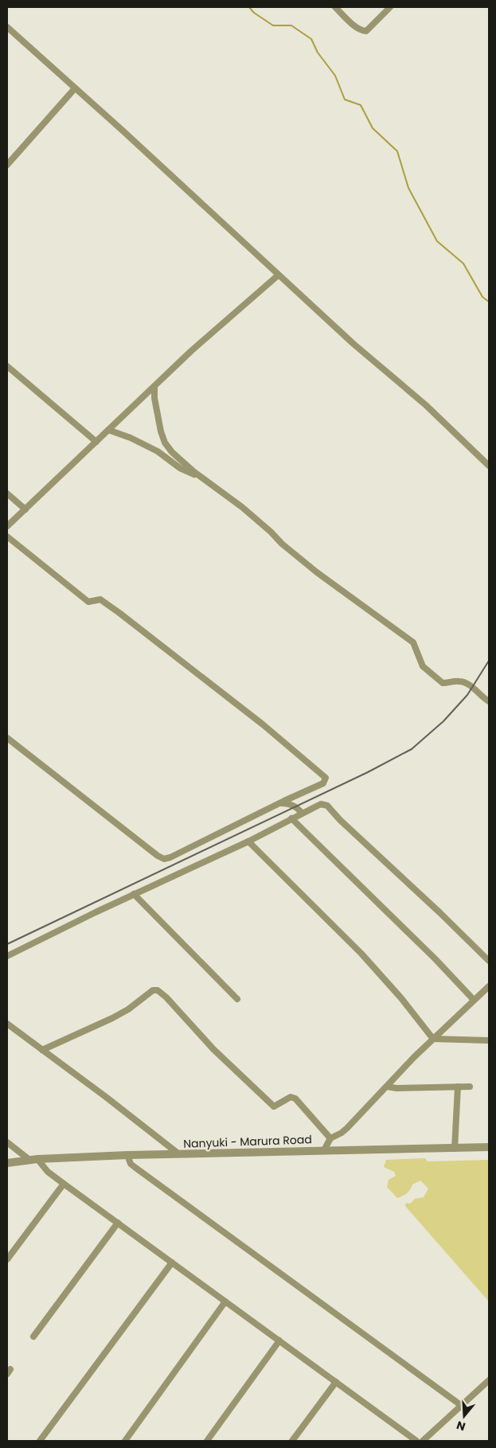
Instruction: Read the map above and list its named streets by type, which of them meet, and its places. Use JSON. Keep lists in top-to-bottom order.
{
  "streets": {
    "street": ["Nanyuki - Marura Road"]
  },
  "north": "bottom"
}
